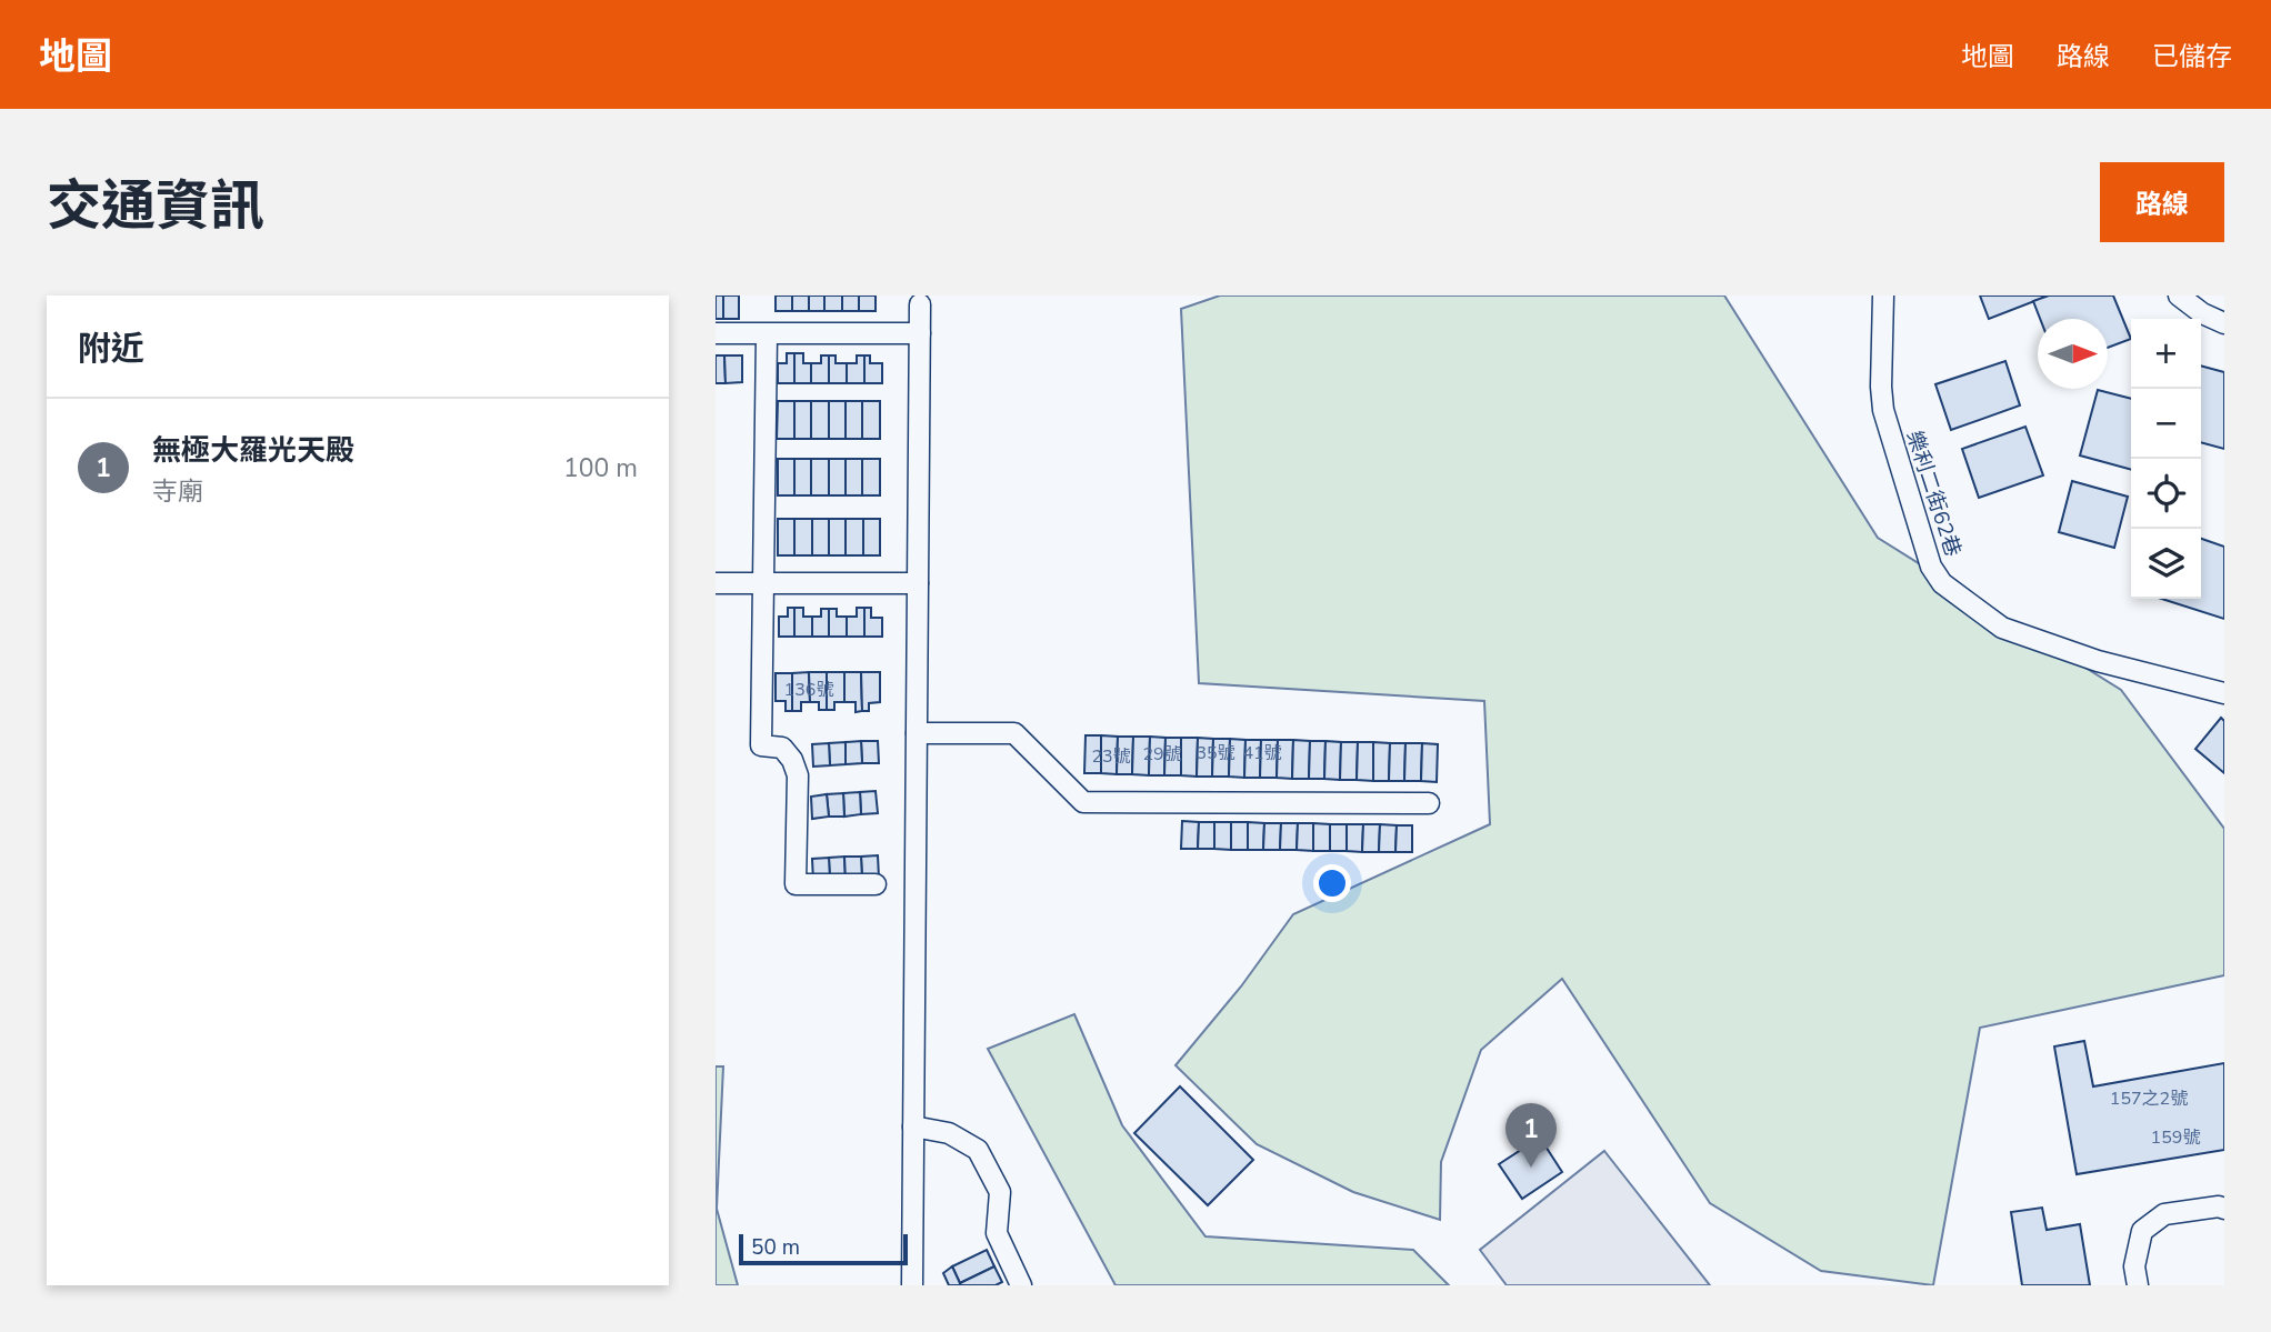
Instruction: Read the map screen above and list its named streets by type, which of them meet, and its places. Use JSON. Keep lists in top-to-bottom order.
{
  "streets": {
    "street": ["樂利二街62巷"]
  },
  "house_numbers": [
    "136號",
    "35號",
    "41號",
    "29號",
    "23號",
    "157之2號",
    "159號"
  ],
  "scale_bar": "50 m",
  "north": "right",
  "page": {
    "header": "地圖",
    "nav": ["地圖", "路線", "已儲存"],
    "title": "交通資訊",
    "buttons": "路線",
    "heading": "附近",
    "map_buttons": ["+", "−"],
    "list": [
      {
        "mark": "1",
        "name": "無極大羅光天殿",
        "note": "寺廟",
        "value": "100 m"
      }
    ],
    "pins": "1",
    "scale": "50 m"
  }
}
